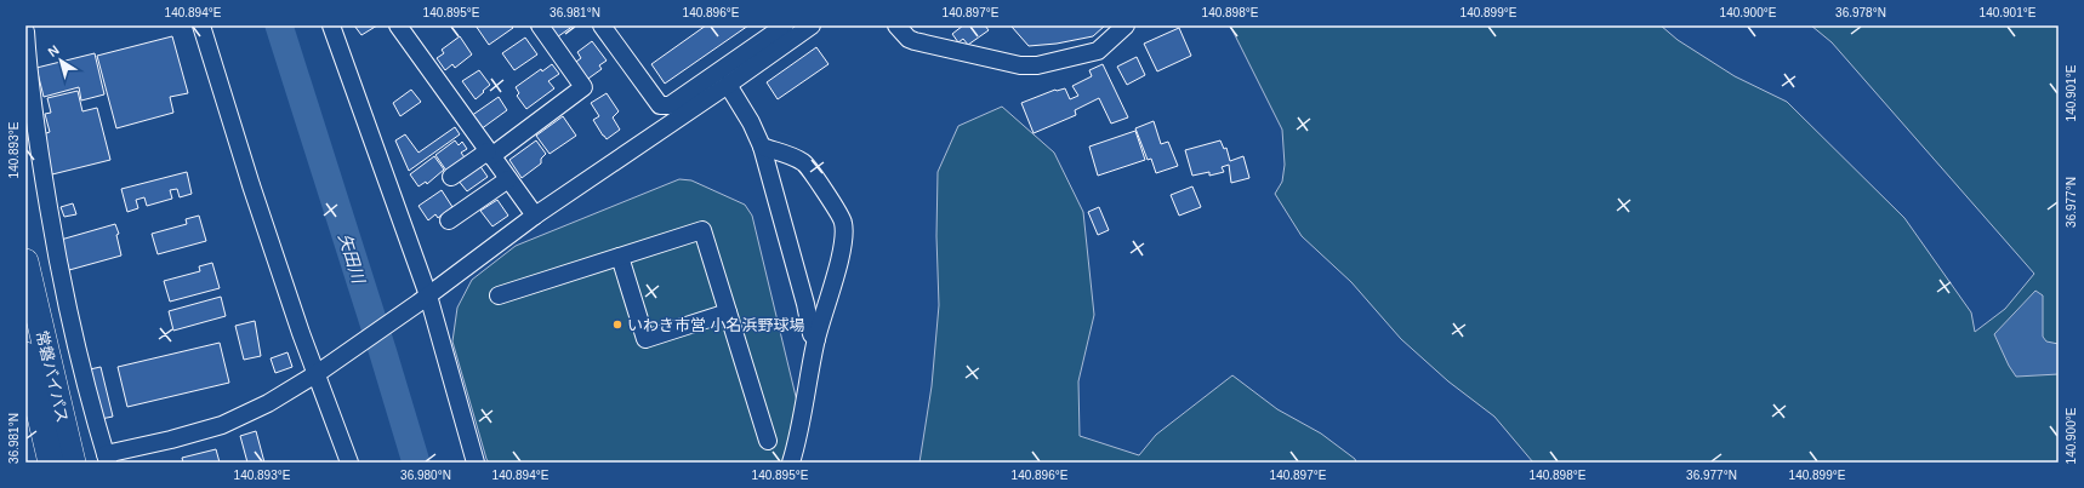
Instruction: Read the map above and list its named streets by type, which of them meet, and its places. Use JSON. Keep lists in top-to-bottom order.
{
  "streets": {
    "highway": ["常磐バイパス"]
  },
  "water": ["矢田川"],
  "places": ["いわき市営 小名浜野球場"],
  "north": "top left",
  "coordinates": [
    "140.894°E",
    "140.895°E",
    "36.981°N",
    "140.896°E",
    "140.897°E",
    "140.898°E",
    "140.899°E",
    "140.900°E",
    "36.978°N",
    "140.901°E",
    "140.893°E",
    "36.977°N",
    "36.980°N"
  ]
}
